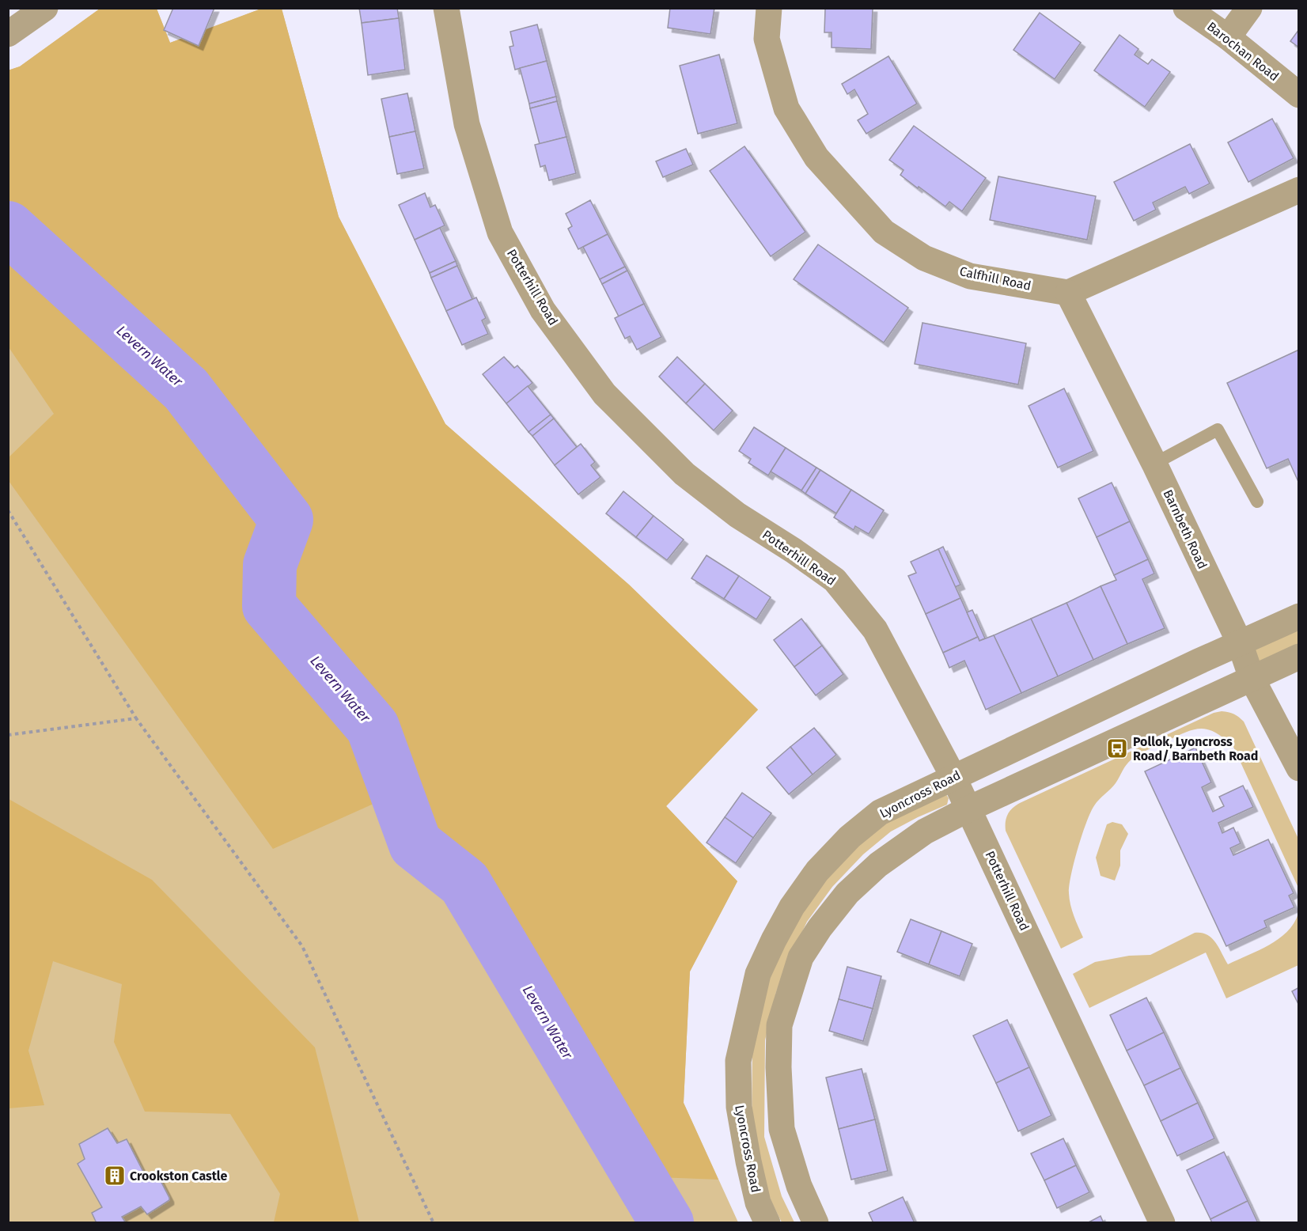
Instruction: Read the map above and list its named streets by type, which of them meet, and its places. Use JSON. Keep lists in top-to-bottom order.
{
  "streets": {
    "street": [
      "Barochan Road",
      "Calfhill Road",
      "Potterhill Road",
      "Barnbeth Road",
      "Lyoncross Road"
    ]
  },
  "crossings": [
    ["Calfhill Road", "Barnbeth Road"],
    ["Potterhill Road", "Lyoncross Road"],
    ["Barnbeth Road", "Lyoncross Road"]
  ],
  "water": ["Levern Water"],
  "places": {
    "bus stop": ["Pollok, Lyoncross Road/ Barnbeth Road"],
    "building": ["Crookston Castle"]
  }
}
